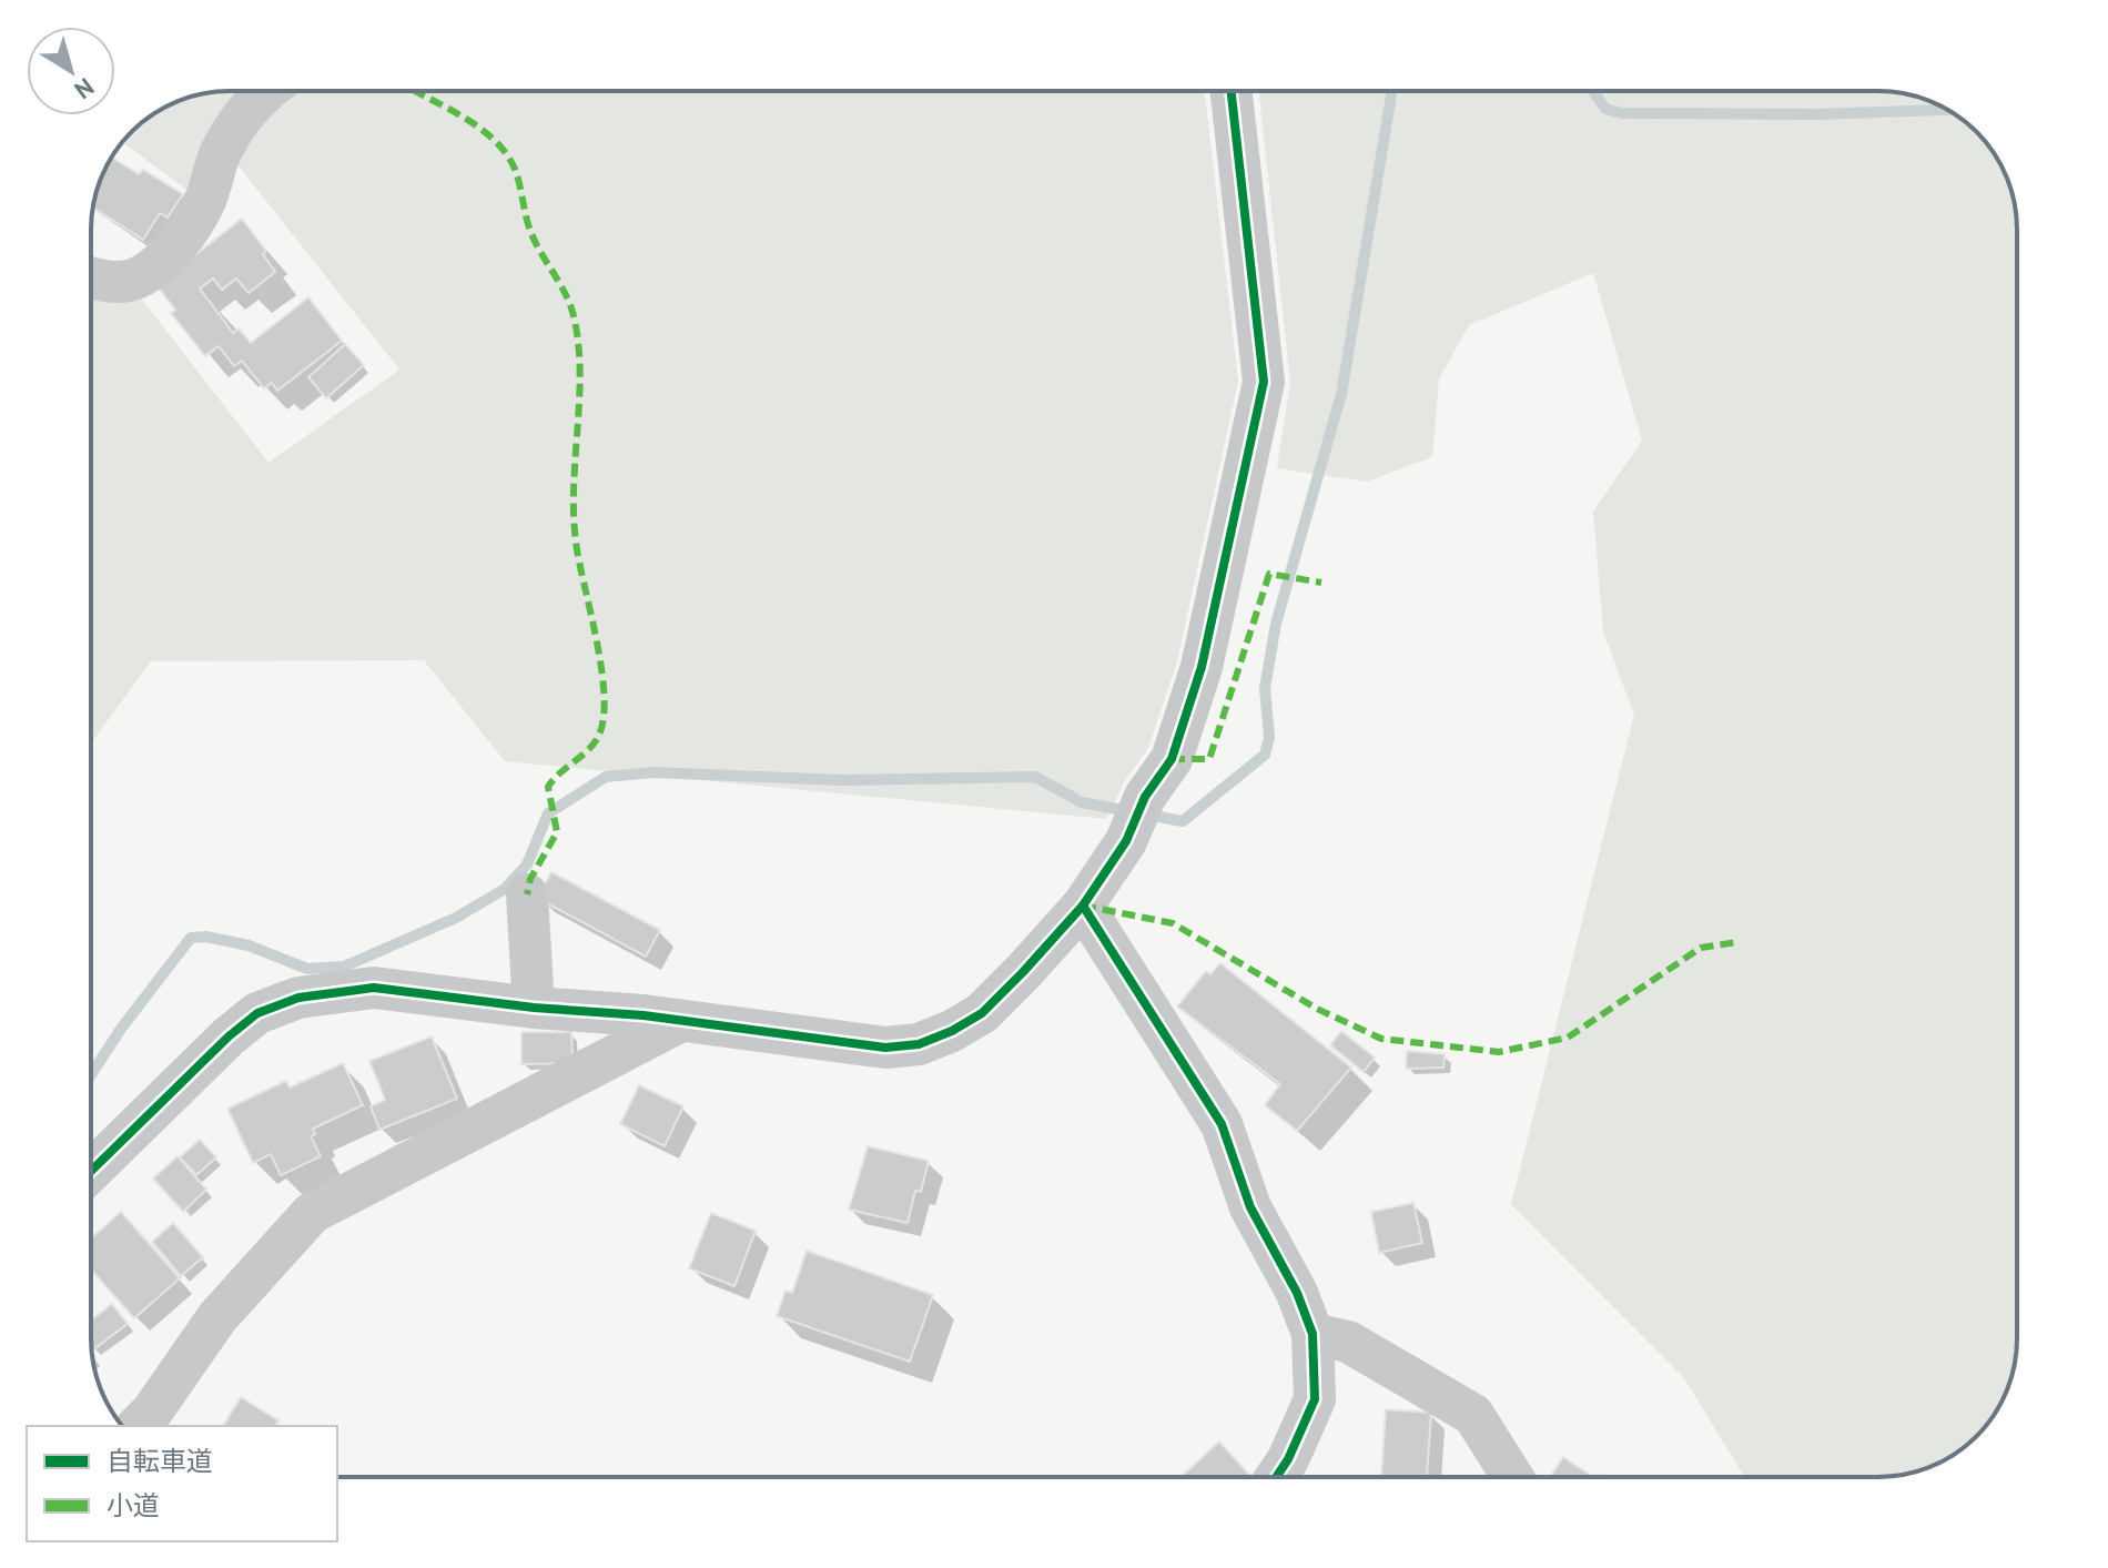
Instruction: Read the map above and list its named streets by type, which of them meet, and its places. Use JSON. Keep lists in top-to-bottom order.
{
  "legend": ["自転車道", "小道"],
  "north": "bottom right"
}
